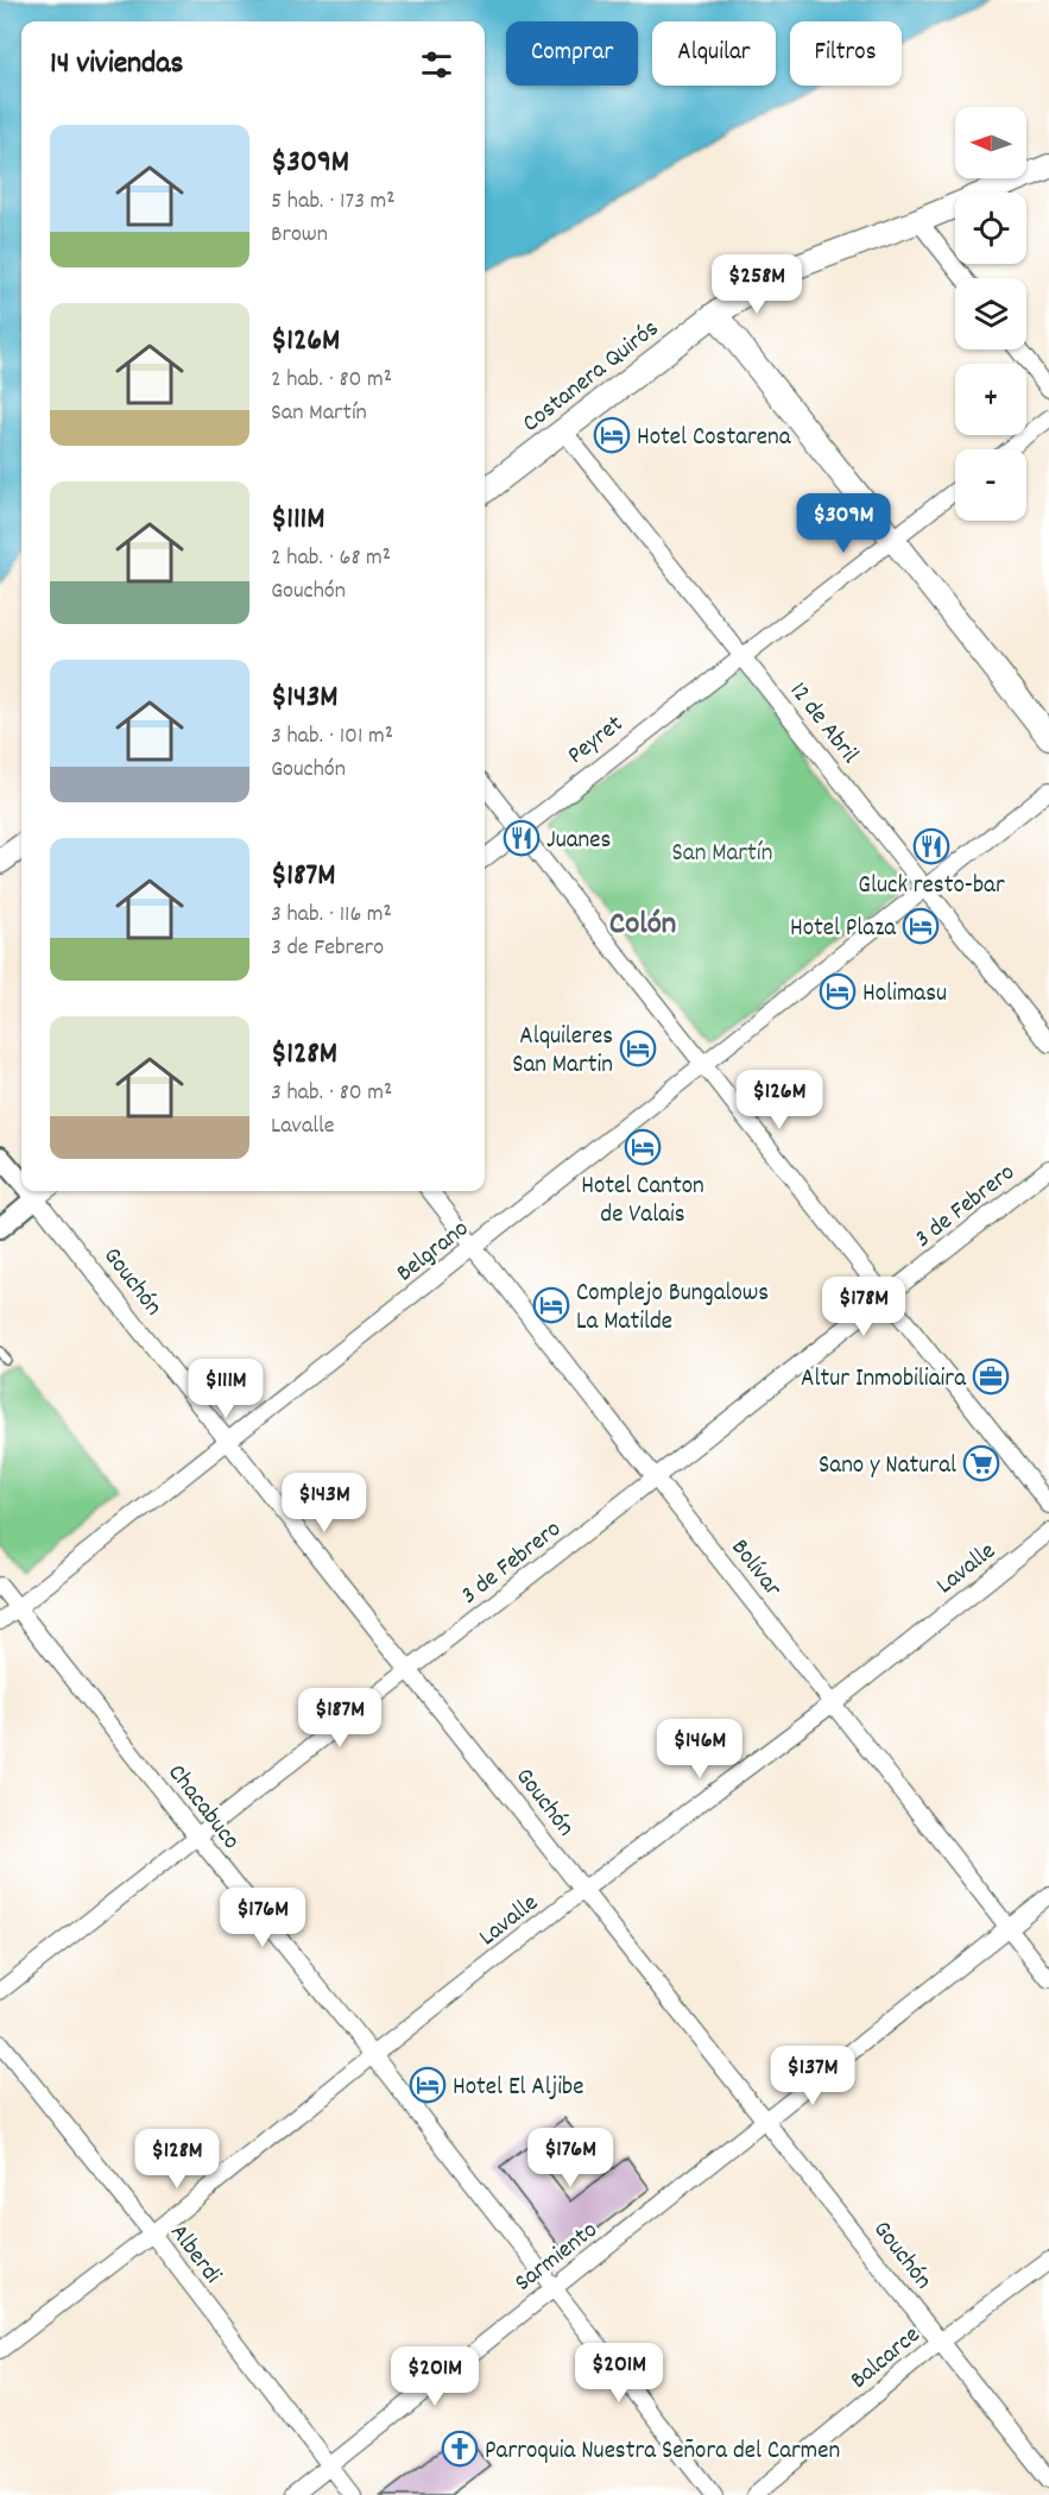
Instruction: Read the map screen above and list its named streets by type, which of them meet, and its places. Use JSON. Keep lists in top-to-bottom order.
{
  "streets": {
    "main road": ["Costanera Quirós"],
    "street": [
      "12 de Abril",
      "Peyret",
      "3 de Febrero",
      "Belgrano",
      "Gouchón",
      "Bolívar",
      "Lavalle",
      "Chacabuco",
      "Alberdi",
      "Sarmiento",
      "Balcarce"
    ]
  },
  "crossings": [
    ["Costanera Quirós", "12 de Abril"],
    ["12 de Abril", "Peyret"],
    ["12 de Abril", "Belgrano"],
    ["3 de Febrero", "Gouchón"],
    ["3 de Febrero", "Bolívar"],
    ["3 de Febrero", "Chacabuco"],
    ["Belgrano", "Gouchón"],
    ["Belgrano", "Bolívar"],
    ["Belgrano", "Chacabuco"],
    ["Gouchón", "Lavalle"],
    ["Gouchón", "Sarmiento"],
    ["Gouchón", "Balcarce"],
    ["Bolívar", "Lavalle"],
    ["Bolívar", "Sarmiento"],
    ["Lavalle", "Chacabuco"],
    ["Lavalle", "Alberdi"],
    ["Chacabuco", "Sarmiento"],
    ["Alberdi", "Sarmiento"]
  ],
  "districts": ["Colón"],
  "parks": ["San Martín"],
  "places": {
    "hotel": [
      "Hotel Costarena",
      "Hotel Plaza",
      "Holimasu",
      "Alquileres San Martin",
      "Hotel Canton de Valais",
      "Complejo Bungalows La Matilde",
      "Hotel El Aljibe"
    ],
    "restaurant": ["Juanes", "Gluck resto-bar"],
    "office": ["Altur Inmobiliaira"],
    "supermarket": ["Sano y Natural"],
    "church": ["Parroquia Nuestra Señora del Carmen"]
  },
  "north": "left",
  "page": {
    "chip": ["Comprar", "Alquilar", "Filtros"],
    "heading": "14 viviendas",
    "map_buttons": ["+", "−"],
    "list": [
      {
        "name": "$309M",
        "note": "5 hab. · 173 m² · Brown"
      },
      {
        "name": "$126M",
        "note": "2 hab. · 80 m² · San Martín"
      },
      {
        "name": "$111M",
        "note": "2 hab. · 68 m² · Gouchón"
      },
      {
        "name": "$143M",
        "note": "3 hab. · 101 m² · Gouchón"
      },
      {
        "name": "$187M",
        "note": "3 hab. · 116 m² · 3 de Febrero"
      },
      {
        "name": "$128M",
        "note": "3 hab. · 80 m² · Lavalle"
      }
    ],
    "price": [
      "$258M",
      "$309M",
      "$126M",
      "$178M",
      "$111M",
      "$143M",
      "$187M",
      "$146M",
      "$176M",
      "$137M",
      "$176M",
      "$128M",
      "$201M",
      "$201M"
    ]
  }
}
